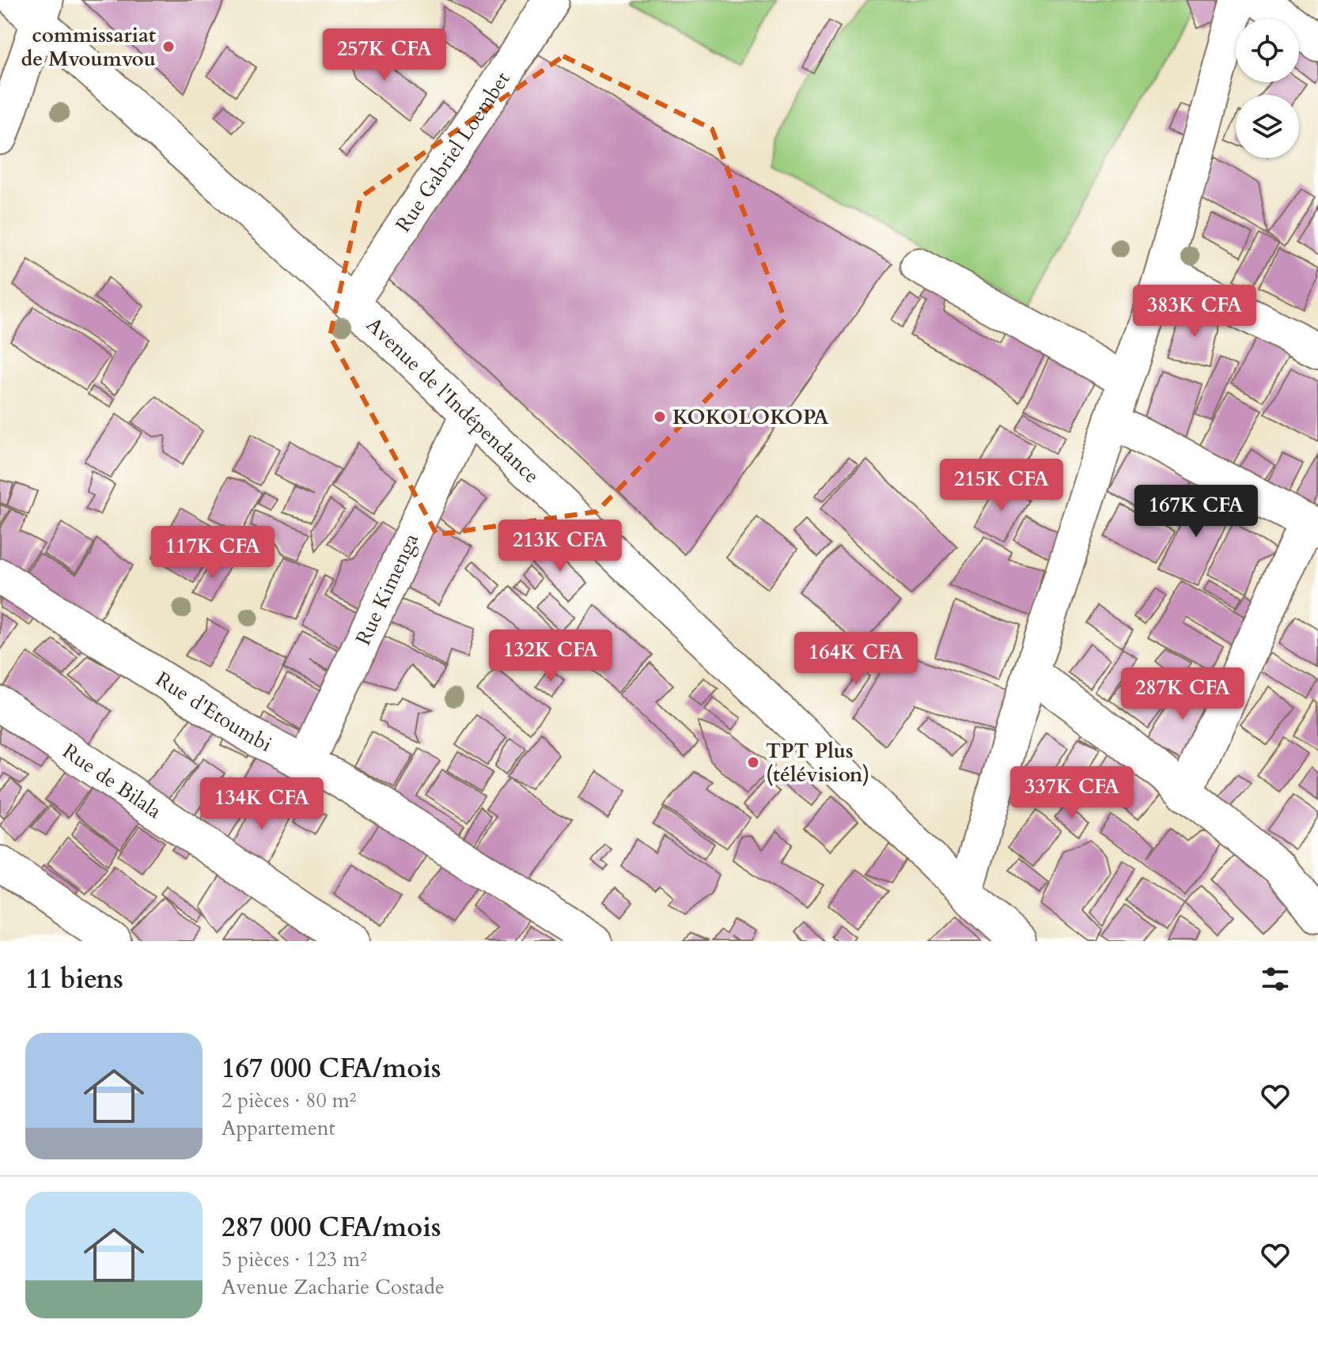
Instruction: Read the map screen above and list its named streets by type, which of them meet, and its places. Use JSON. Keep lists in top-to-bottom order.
{
  "streets": {
    "street": [
      "Rue Gabriel Loembet",
      "Avenue de l'Indépendance",
      "Rue Kimenga",
      "Rue d'Etoumbi",
      "Rue de Bilala"
    ]
  },
  "crossings": [
    ["Rue Gabriel Loembet", "Avenue de l'Indépendance"],
    ["Avenue de l'Indépendance", "Rue Kimenga"],
    ["Rue Kimenga", "Rue d'Etoumbi"]
  ],
  "places": ["commissariat de Mvoumvou", "KOKOLOKOPA", "TPT Plus (télévision)"],
  "page": {
    "price": [
      "257K CFA",
      "383K CFA",
      "215K CFA",
      "167K CFA",
      "213K CFA",
      "117K CFA",
      "132K CFA",
      "164K CFA",
      "287K CFA",
      "337K CFA",
      "134K CFA"
    ],
    "heading": "11 biens",
    "list": [
      {
        "name": "167 000 CFA/mois",
        "note": "2 pièces · 80 m² · Appartement"
      },
      {
        "name": "287 000 CFA/mois",
        "note": "5 pièces · 123 m² · Avenue Zacharie Costade"
      }
    ]
  }
}
